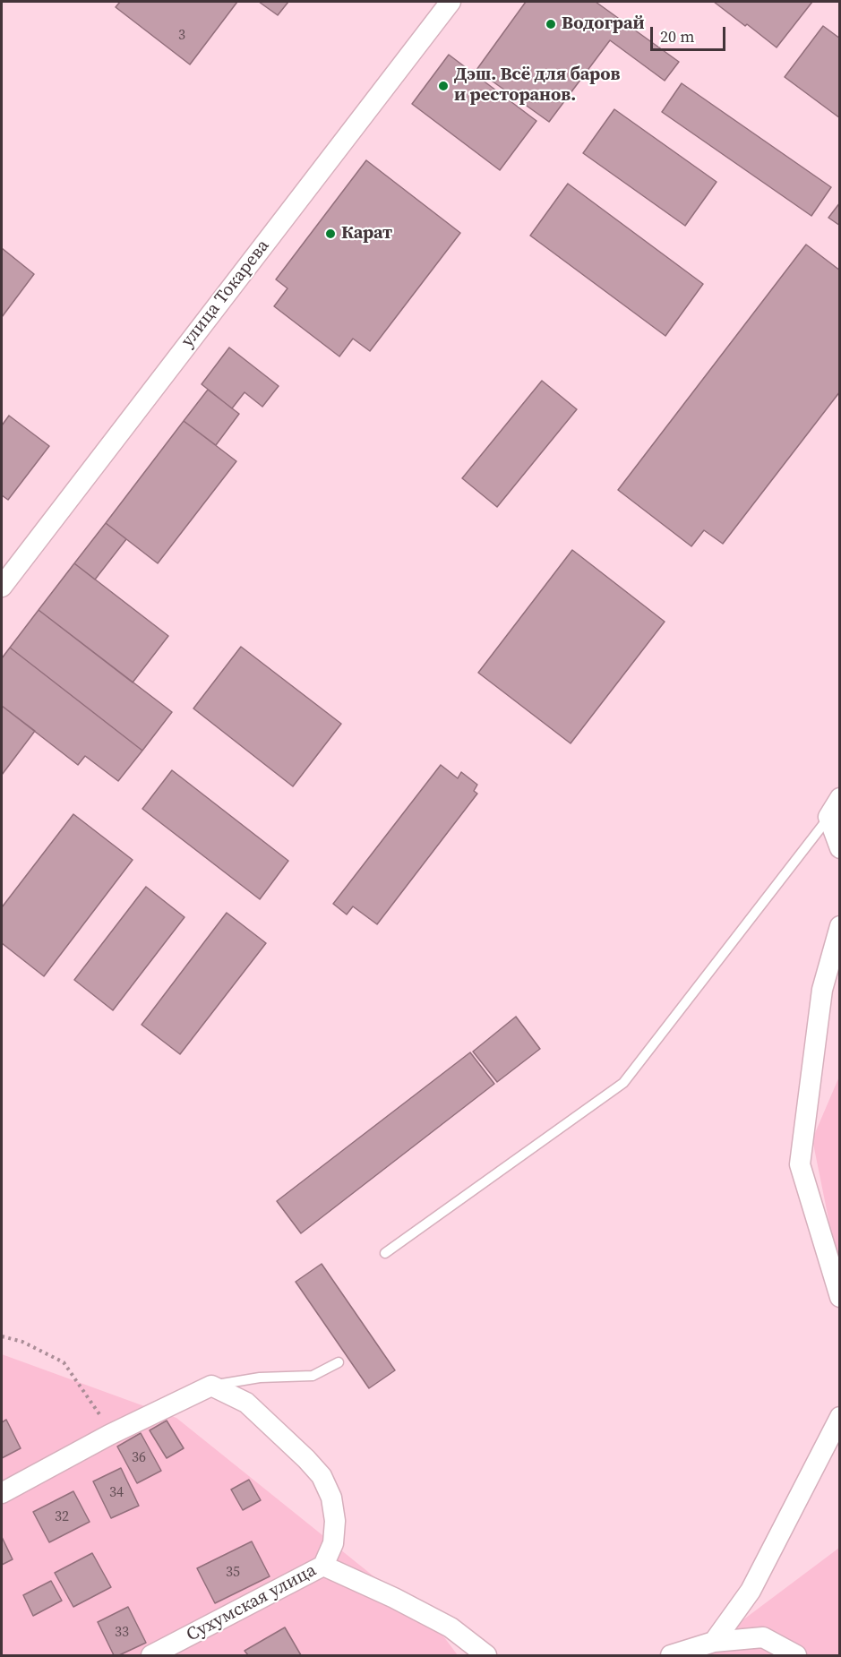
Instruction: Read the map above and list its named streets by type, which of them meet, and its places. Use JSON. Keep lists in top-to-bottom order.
{
  "streets": {
    "street": ["улица Токарева", "Сухумская улица"]
  },
  "places": ["Водограй", "Дэш. Всё для баров и ресторанов.", "Карат"],
  "house_numbers": [
    "3",
    "36",
    "34",
    "32",
    "35",
    "33"
  ],
  "scale_bar": "20 m"
}
